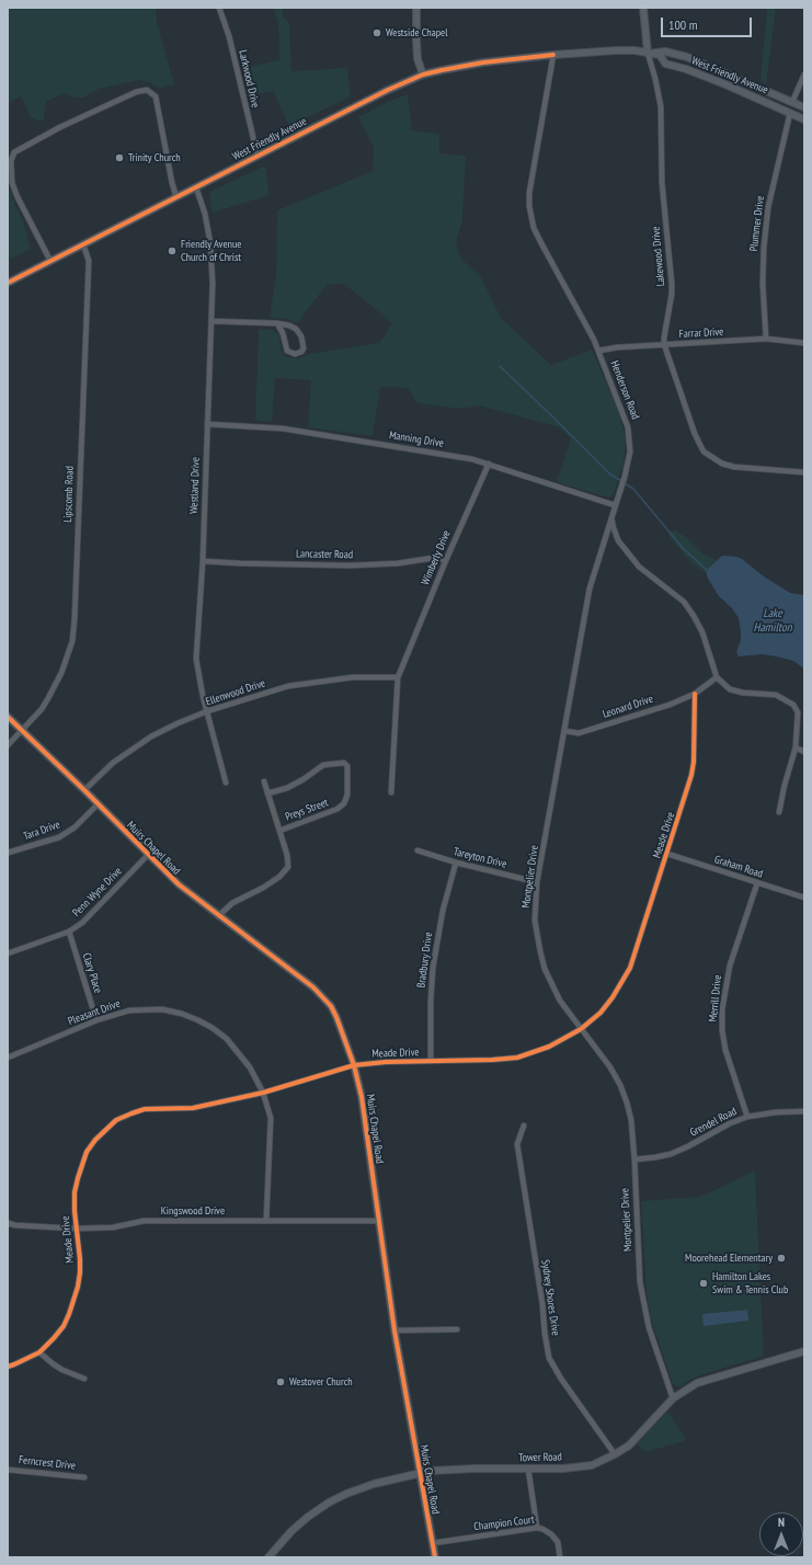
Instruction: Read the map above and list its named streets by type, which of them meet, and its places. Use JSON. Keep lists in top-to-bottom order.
{
  "streets": {
    "main road": ["West Friendly Avenue", "Muirs Chapel Road", "Tower Road"],
    "street": [
      "Larkwood Drive",
      "Plummer Drive",
      "Lakewood Drive",
      "Farrar Drive",
      "Henderson Road",
      "Manning Drive",
      "Westland Drive",
      "Lipscomb Road",
      "Lancaster Road",
      "Wimberly Drive",
      "Ellenwood Drive",
      "Leonard Drive",
      "Preys Street",
      "Tara Drive",
      "Meade Drive",
      "Tareyton Drive",
      "Graham Road",
      "Montpelier Drive",
      "Penn Wyne Drive",
      "Bradbury Drive",
      "Clary Place",
      "Merrill Drive",
      "Pleasant Drive",
      "Grendel Road",
      "Kingswood Drive",
      "Sydney Shores Drive",
      "Ferncrest Drive",
      "Champion Court"
    ]
  },
  "crossings": [
    ["West Friendly Avenue", "Larkwood Drive"],
    ["West Friendly Avenue", "Plummer Drive"],
    ["West Friendly Avenue", "Lakewood Drive"],
    ["West Friendly Avenue", "Henderson Road"],
    ["West Friendly Avenue", "Westland Drive"],
    ["West Friendly Avenue", "Lipscomb Road"],
    ["Plummer Drive", "Farrar Drive"],
    ["Lakewood Drive", "Farrar Drive"],
    ["Farrar Drive", "Henderson Road"],
    ["Henderson Road", "Manning Drive"],
    ["Henderson Road", "Montpelier Drive"],
    ["Manning Drive", "Westland Drive"],
    ["Manning Drive", "Wimberly Drive"],
    ["Westland Drive", "Lancaster Road"],
    ["Westland Drive", "Ellenwood Drive"],
    ["Lipscomb Road", "Muirs Chapel Road"],
    ["Lancaster Road", "Wimberly Drive"],
    ["Wimberly Drive", "Ellenwood Drive"],
    ["Ellenwood Drive", "Muirs Chapel Road"],
    ["Leonard Drive", "Meade Drive"],
    ["Leonard Drive", "Montpelier Drive"],
    ["Preys Street", "Muirs Chapel Road"],
    ["Tara Drive", "Muirs Chapel Road"],
    ["Meade Drive", "Muirs Chapel Road"],
    ["Meade Drive", "Graham Road"],
    ["Meade Drive", "Montpelier Drive"],
    ["Meade Drive", "Bradbury Drive"],
    ["Meade Drive", "Pleasant Drive"],
    ["Meade Drive", "Kingswood Drive"],
    ["Muirs Chapel Road", "Penn Wyne Drive"],
    ["Muirs Chapel Road", "Kingswood Drive"],
    ["Muirs Chapel Road", "Tower Road"],
    ["Muirs Chapel Road", "Champion Court"],
    ["Tareyton Drive", "Montpelier Drive"],
    ["Tareyton Drive", "Bradbury Drive"],
    ["Graham Road", "Merrill Drive"],
    ["Montpelier Drive", "Grendel Road"],
    ["Montpelier Drive", "Tower Road"],
    ["Penn Wyne Drive", "Clary Place"],
    ["Clary Place", "Pleasant Drive"],
    ["Merrill Drive", "Grendel Road"],
    ["Pleasant Drive", "Kingswood Drive"],
    ["Sydney Shores Drive", "Tower Road"]
  ],
  "water": ["Lake Hamilton"],
  "places": [
    "Westside Chapel",
    "Trinity Church",
    "Friendly Avenue Church of Christ",
    "Moorehead Elementary",
    "Hamilton Lakes Swim & Tennis Club",
    "Westover Church"
  ],
  "scale_bar": "100 m",
  "north": "top"
}
